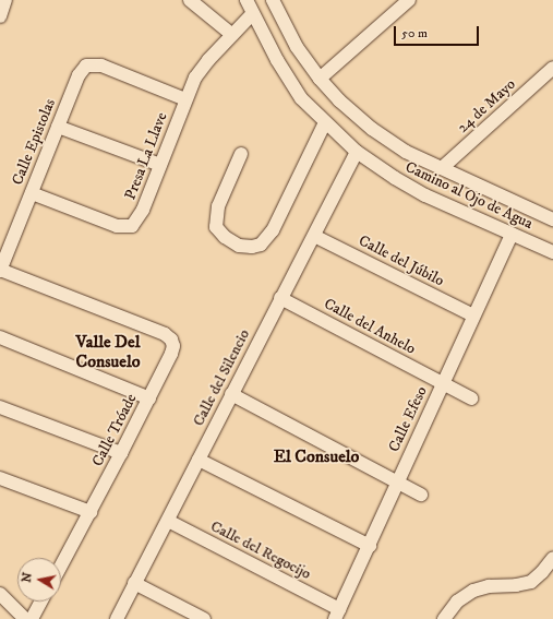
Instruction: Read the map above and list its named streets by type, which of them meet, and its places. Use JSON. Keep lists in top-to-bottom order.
{
  "streets": {
    "street": [
      "24 de Mayo",
      "Calle Epistolas",
      "Presa La Llave",
      "Camino al Ojo de Agua",
      "Calle del Júbilo",
      "Calle del Anhelo",
      "Calle del Silencio",
      "Calle Efeso",
      "Calle Tróade",
      "Calle del Regocijo"
    ]
  },
  "crossings": [
    ["24 de Mayo", "Camino al Ojo de Agua"],
    ["Calle Epistolas", "Presa La Llave"],
    ["Calle Epistolas", "Calle Tróade"],
    ["Presa La Llave", "Camino al Ojo de Agua"],
    ["Camino al Ojo de Agua", "Calle del Silencio"],
    ["Camino al Ojo de Agua", "Calle Efeso"],
    ["Calle del Júbilo", "Calle del Silencio"],
    ["Calle del Júbilo", "Calle Efeso"],
    ["Calle del Anhelo", "Calle del Silencio"],
    ["Calle del Anhelo", "Calle Efeso"],
    ["Calle del Silencio", "Calle del Regocijo"],
    ["Calle Efeso", "Calle del Regocijo"]
  ],
  "districts": ["Valle Del Consuelo", "El Consuelo"],
  "scale_bar": "50 m",
  "north": "left"
}
